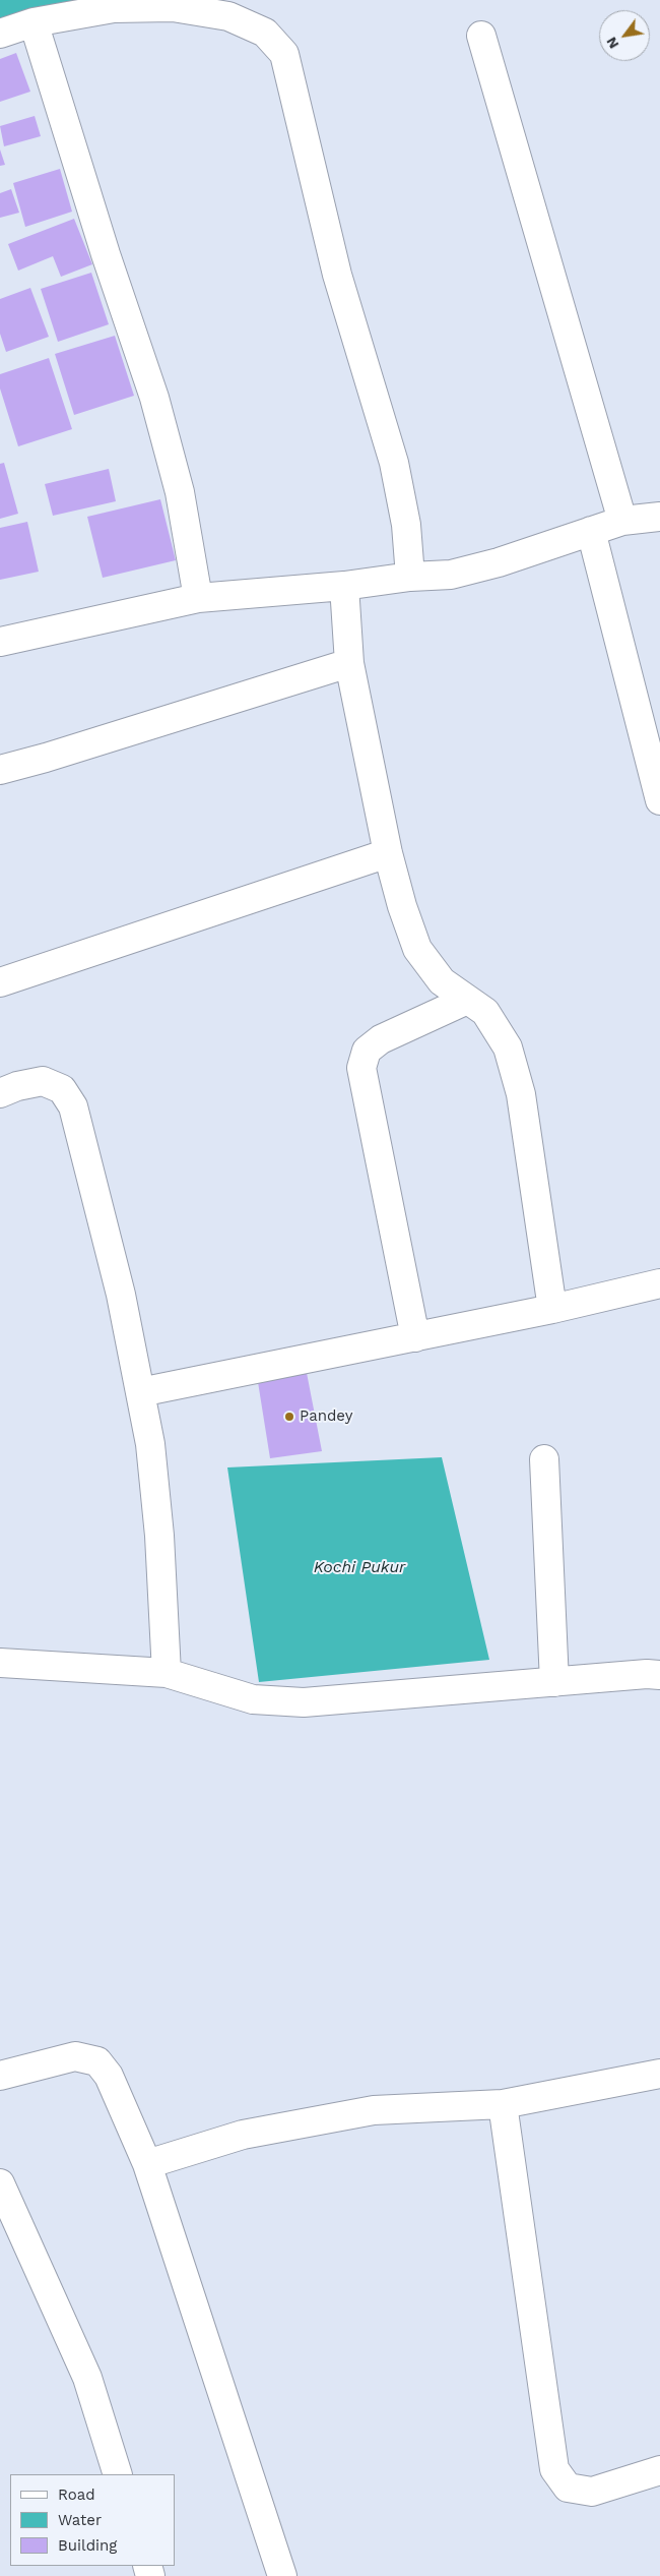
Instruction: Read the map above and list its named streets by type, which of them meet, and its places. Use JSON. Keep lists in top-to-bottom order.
{
  "water": ["Kochi Pukur"],
  "places": ["Pandey"],
  "legend": ["Road", "Water", "Building"],
  "north": "bottom left"
}
